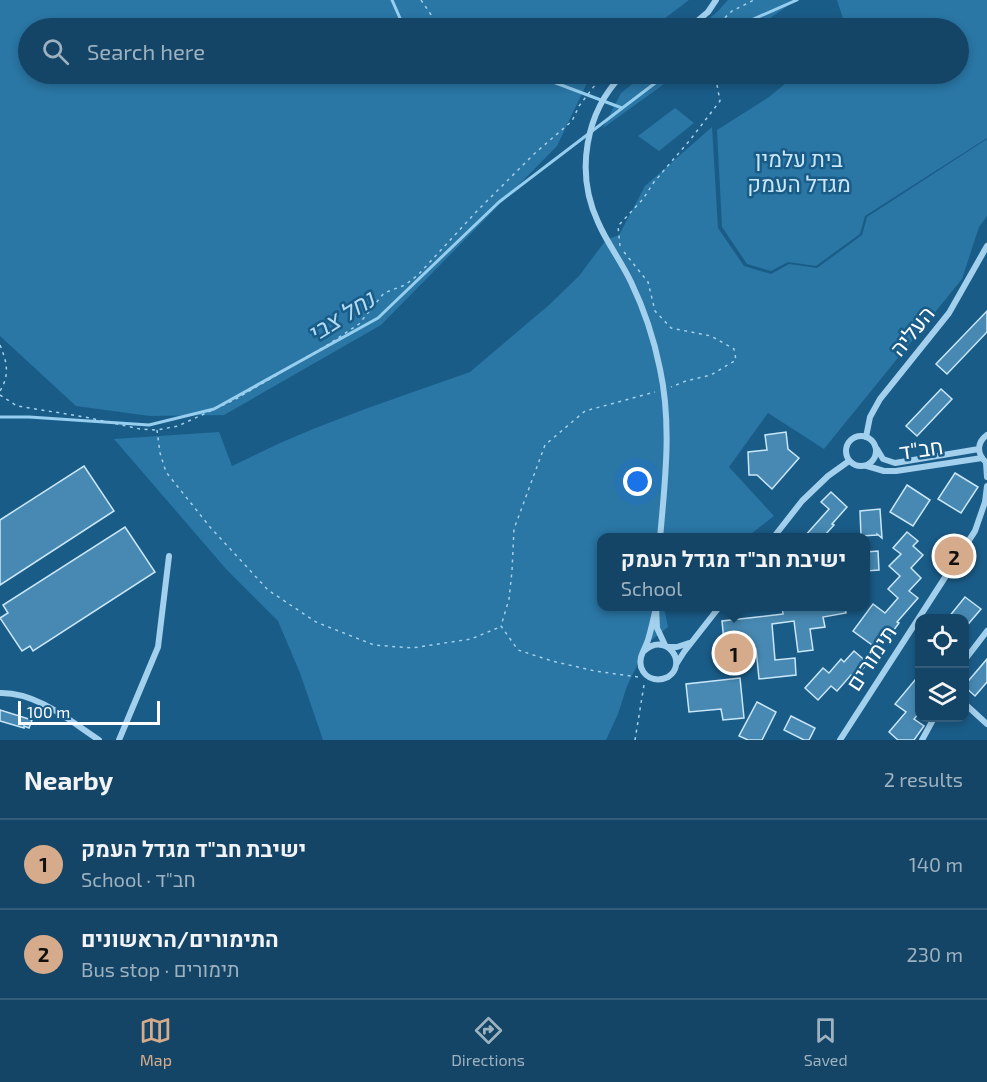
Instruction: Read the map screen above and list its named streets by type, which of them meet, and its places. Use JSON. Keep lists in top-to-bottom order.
{
  "streets": {
    "street": ["העליה", "חב\"ד", "תימורים"]
  },
  "crossings": [
    ["העליה", "חב\"ד"]
  ],
  "water": ["נחל צבי"],
  "parks": ["בית עלמין מגדל העמק"],
  "scale_bar": "100 m",
  "page": {
    "search": "Search here",
    "popup": ["ישיבת חב\"ד מגדל העמק", "School"],
    "pins": ["2", "1"],
    "scale": "100 m",
    "heading": ["Nearby", "2 results"],
    "list": [
      {
        "mark": "1",
        "name": "ישיבת חב\"ד מגדל העמק",
        "note": "School · חב\"ד",
        "value": "140 m"
      },
      {
        "mark": "2",
        "name": "התימורים/הראשונים",
        "note": "Bus stop · תימורים",
        "value": "230 m"
      }
    ],
    "nav": ["Map", "Directions", "Saved"]
  }
}
